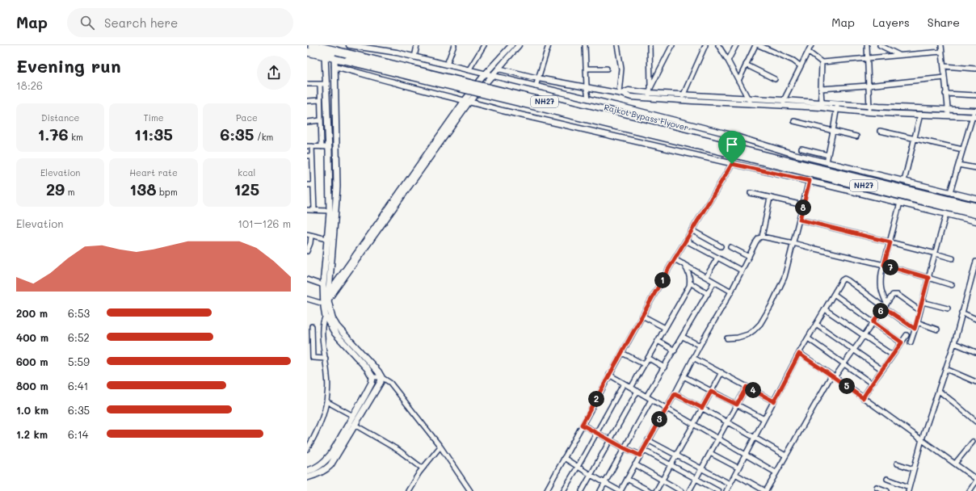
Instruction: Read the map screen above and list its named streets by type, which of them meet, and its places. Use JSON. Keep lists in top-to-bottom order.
{
  "streets": {
    "highway": ["NH27", "Rajkot Bypass Flyover"]
  },
  "crossings": [
    ["NH27", "Rajkot Bypass Flyover"]
  ],
  "page": {
    "header": "Map",
    "search": "Search here",
    "nav": ["Map", "Layers", "Share"],
    "heading": ["Evening run", "18:26"],
    "stats": [
      ["Distance", "1.76 km"],
      ["Time", "11:35"],
      ["Pace", "6:35 /km"],
      ["Elevation", "29 m"],
      ["Heart rate", "138 bpm"],
      ["kcal", "125"]
    ],
    "pins": [
      "8",
      "7",
      "1",
      "6",
      "5",
      "4",
      "2",
      "3"
    ],
    "chart": ["Elevation", "101–126 m"],
    "list": [
      {
        "name": "200 m",
        "note": "6:53"
      },
      {
        "name": "400 m",
        "note": "6:52"
      },
      {
        "name": "600 m",
        "note": "5:59"
      },
      {
        "name": "800 m",
        "note": "6:41"
      },
      {
        "name": "1.0 km",
        "note": "6:35"
      },
      {
        "name": "1.2 km",
        "note": "6:14"
      }
    ]
  }
}
